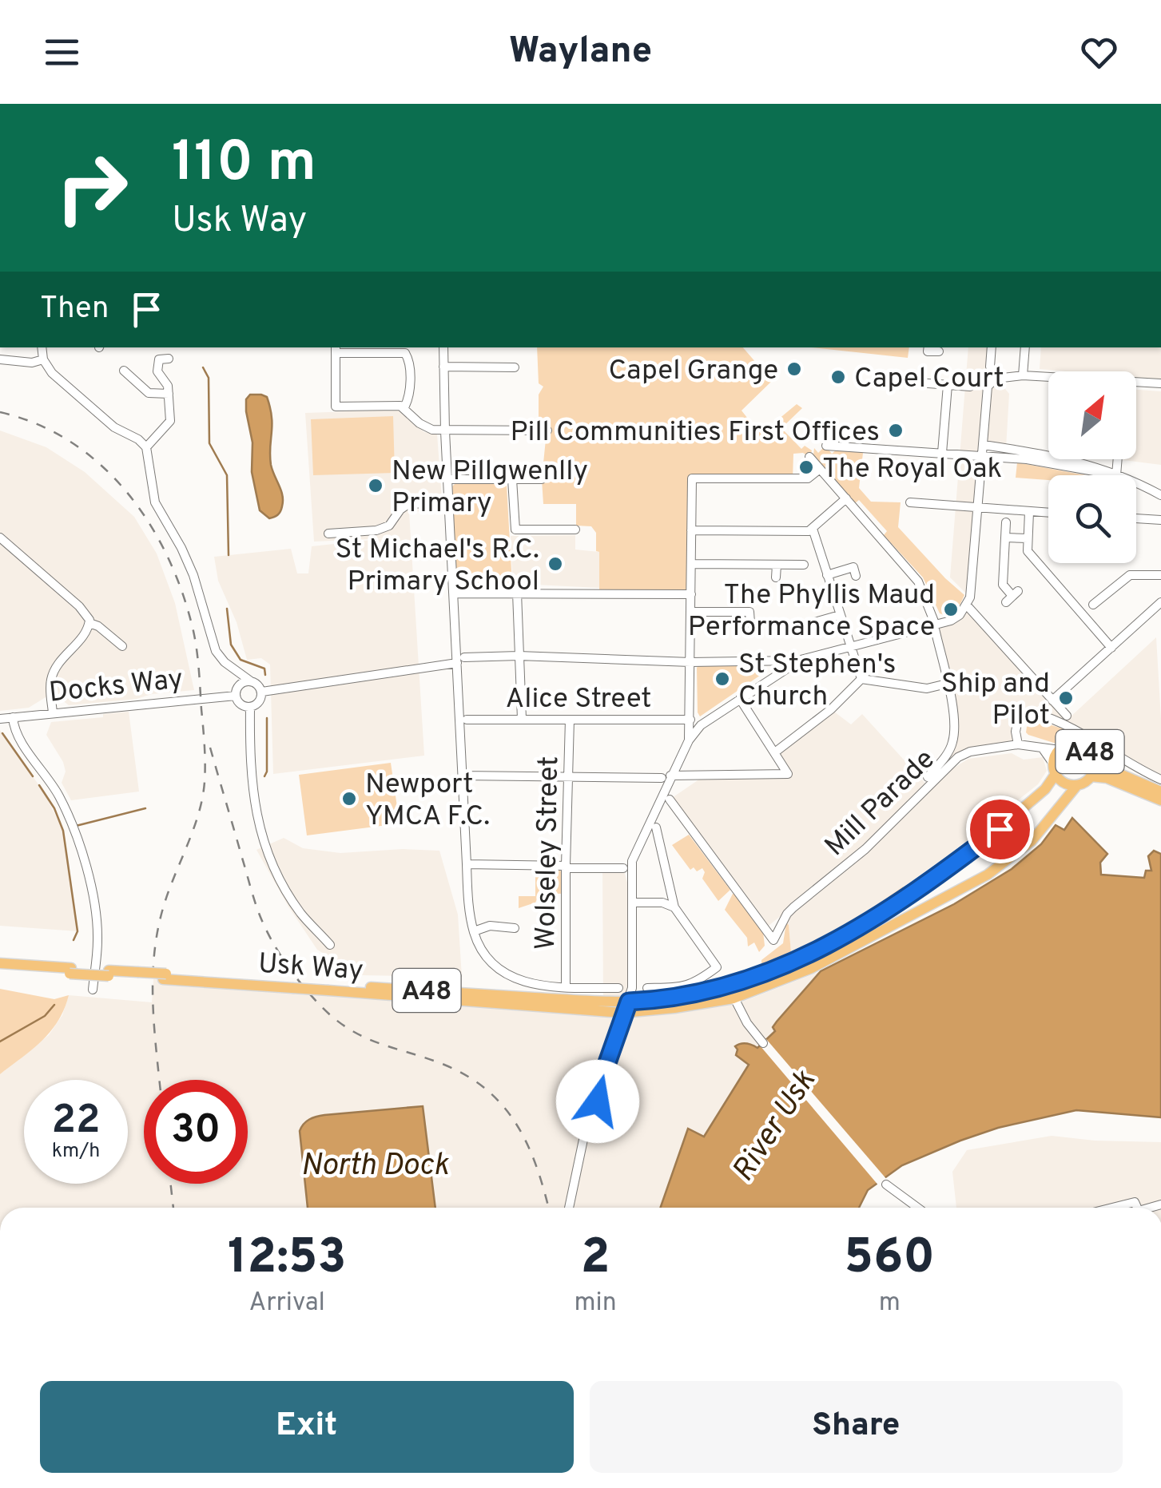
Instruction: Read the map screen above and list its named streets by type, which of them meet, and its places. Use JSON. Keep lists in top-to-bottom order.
{
  "streets": {
    "main road": ["A48", "Usk Way"],
    "street": [
      "Docks Way",
      "Alice Street",
      "Mill Parade",
      "Wolseley Street"
    ]
  },
  "crossings": [
    ["Docks Way", "Usk Way"],
    ["Alice Street", "Wolseley Street"],
    ["A48", "Mill Parade"],
    ["A48", "Usk Way"],
    ["Mill Parade", "Usk Way"]
  ],
  "water": ["River Usk", "North Dock"],
  "places": [
    "Capel Grange",
    "Capel Court",
    "Pill Communities First Offices",
    "The Royal Oak",
    "New Pillgwenlly Primary",
    "St Michael's R.C. Primary School",
    "The Phyllis Maud Performance Space",
    "St Stephen's Church",
    "Ship and Pilot",
    "Newport YMCA F.C."
  ],
  "north": "top right",
  "page": {
    "header": "Waylane",
    "turn": ["110 m", "Usk Way"],
    "then": "Then",
    "speed": "22 km/h",
    "limit": "30",
    "eta": [
      "12:53",
      "Arrival",
      "2",
      "min",
      "560",
      "m"
    ],
    "buttons": ["Exit", "Share"]
  }
}
